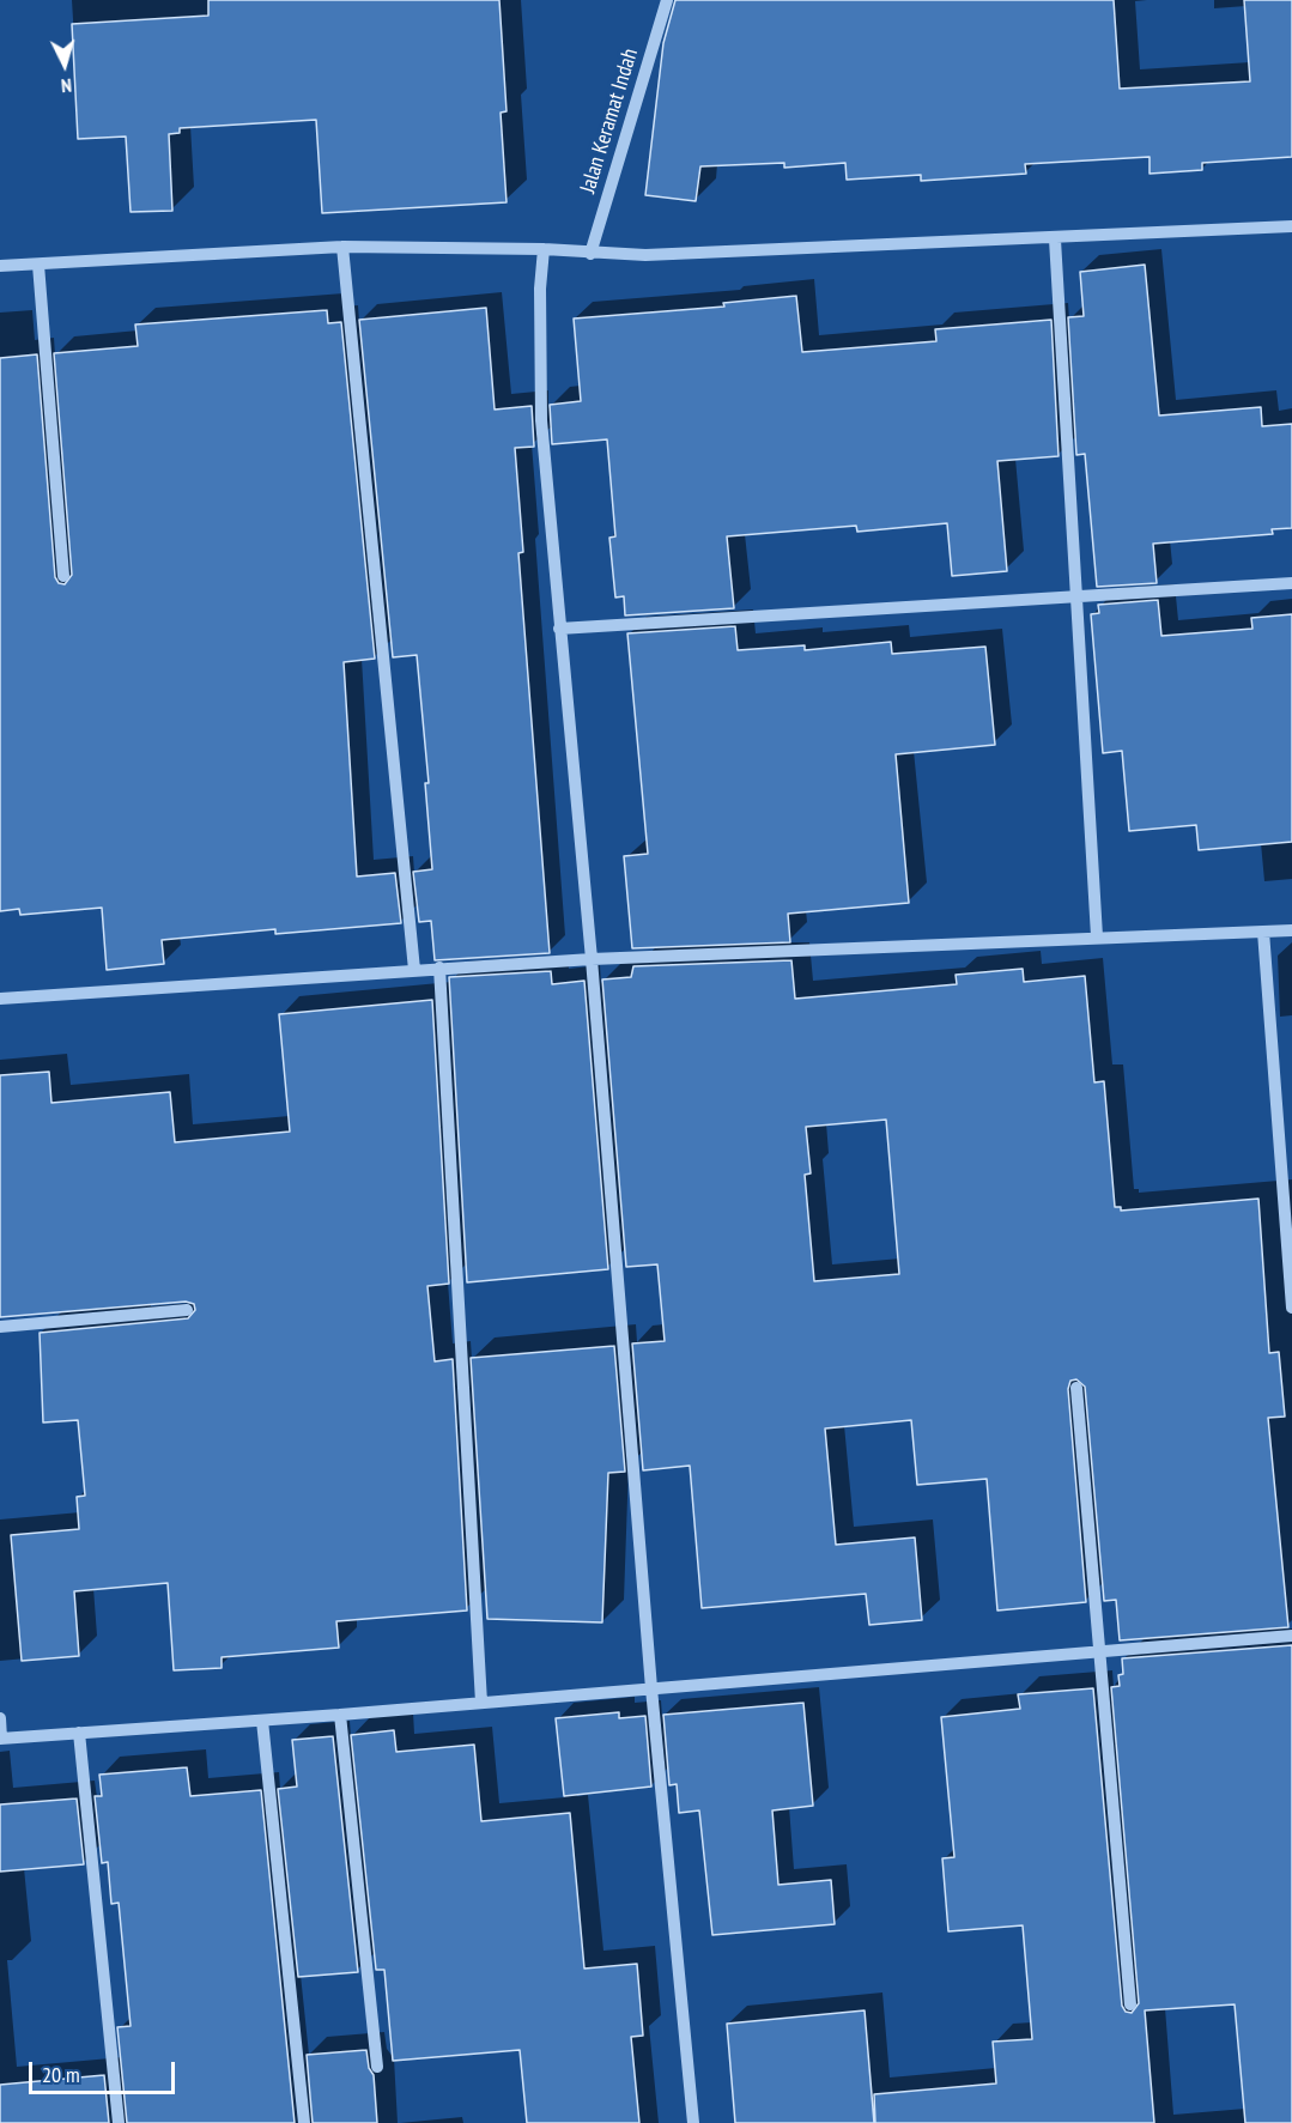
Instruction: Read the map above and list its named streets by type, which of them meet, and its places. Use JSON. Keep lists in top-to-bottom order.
{
  "streets": {
    "street": ["Jalan Keramat Indah"]
  },
  "scale_bar": "20 m",
  "north": "bottom"
}
